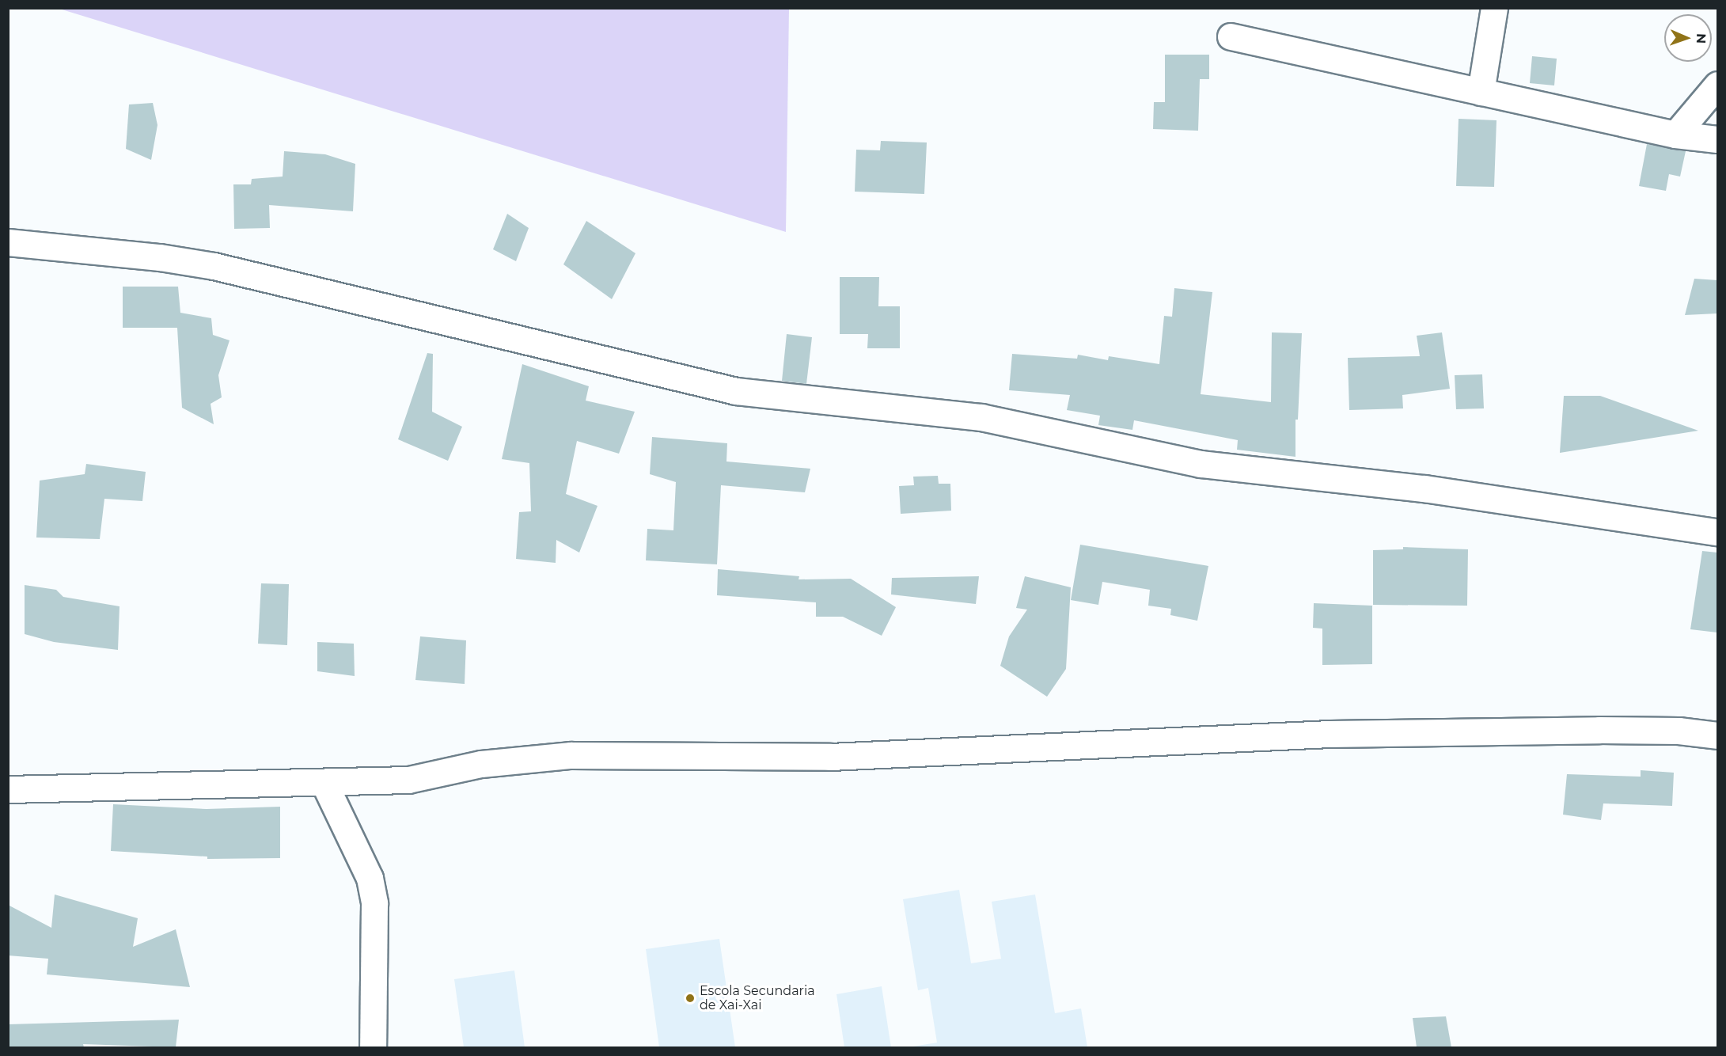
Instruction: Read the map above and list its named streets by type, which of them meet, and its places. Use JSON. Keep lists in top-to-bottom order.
{
  "places": ["Escola Secundaria de Xai-Xai"],
  "north": "right"
}
